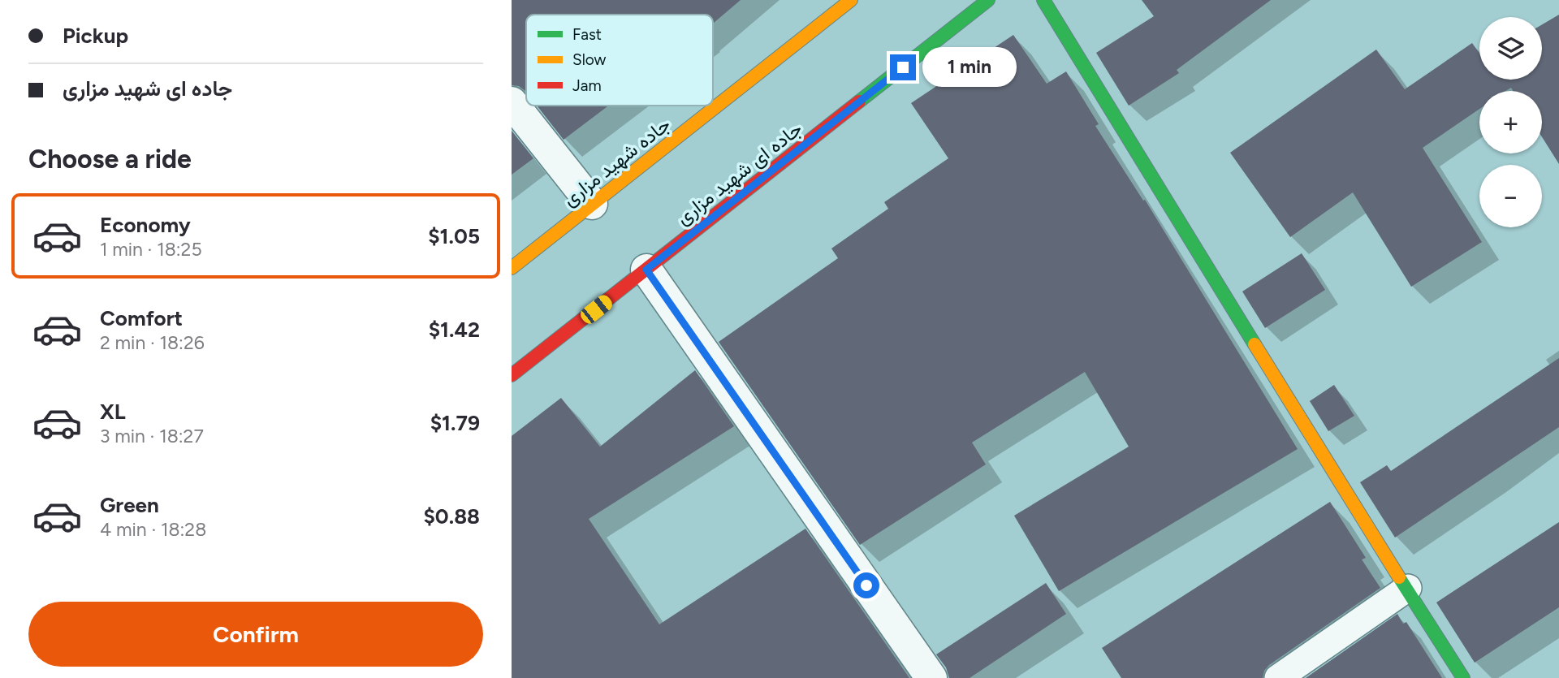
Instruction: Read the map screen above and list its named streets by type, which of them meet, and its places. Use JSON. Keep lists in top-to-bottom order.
{
  "streets": {
    "main road": ["جاده شهید مزاری", "جاده ای شهید مزاری"]
  },
  "legend": ["Fast", "Slow", "Jam"],
  "page": {
    "banner": ["Pickup", "جاده ای شهید مزاری"],
    "map_buttons": ["+", "−"],
    "bubble": "1 min",
    "heading": "Choose a ride",
    "list": [
      {
        "name": "Economy",
        "note": "1 min · 18:25",
        "value": "$1.05"
      },
      {
        "name": "Comfort",
        "note": "2 min · 18:26",
        "value": "$1.42"
      },
      {
        "name": "XL",
        "note": "3 min · 18:27",
        "value": "$1.79"
      },
      {
        "name": "Green",
        "note": "4 min · 18:28",
        "value": "$0.88"
      }
    ],
    "buttons": "Confirm"
  }
}
